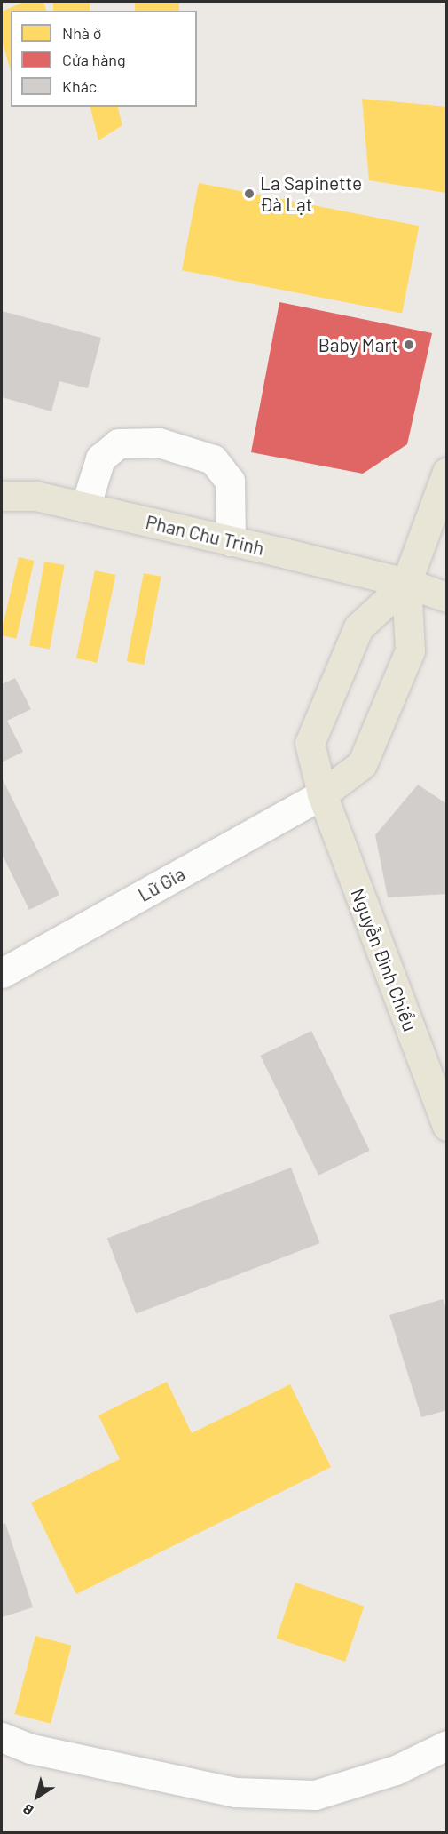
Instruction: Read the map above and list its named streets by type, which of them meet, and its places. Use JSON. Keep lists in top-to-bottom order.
{
  "streets": {
    "main road": ["Phan Chu Trinh", "Nguyễn Đình Chiểu"],
    "street": ["Lữ Gia"]
  },
  "crossings": [
    ["Phan Chu Trinh", "Nguyễn Đình Chiểu"],
    ["Lữ Gia", "Nguyễn Đình Chiểu"]
  ],
  "places": ["La Sapinette Đà Lạt", "Baby Mart"],
  "legend": ["Nhà ở", "Cửa hàng", "Khác"],
  "north": "bottom left"
}
